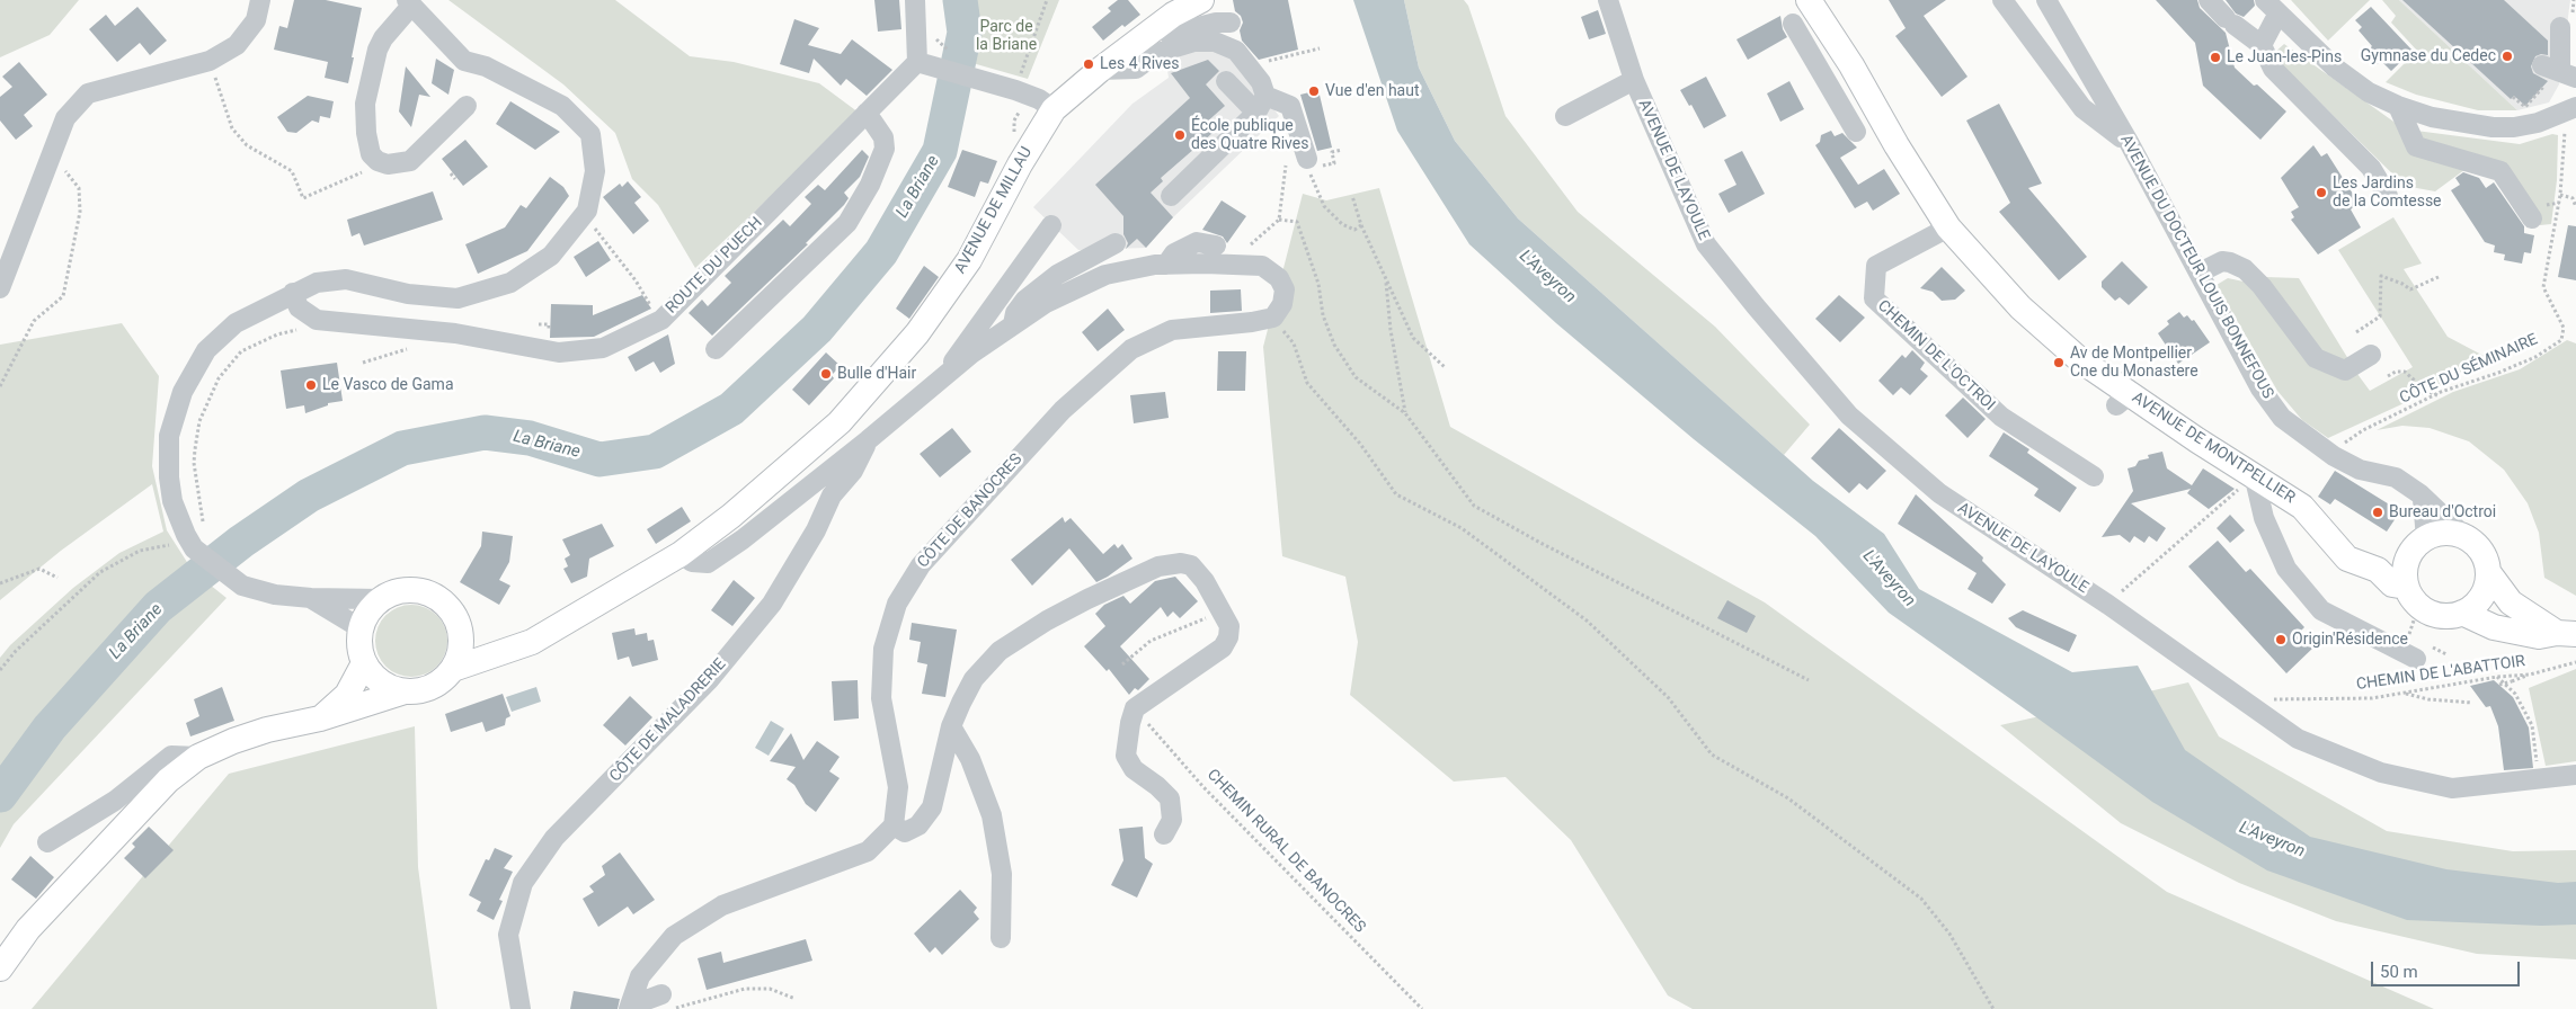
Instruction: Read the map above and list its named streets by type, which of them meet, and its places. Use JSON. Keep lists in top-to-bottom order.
{
  "streets": {
    "main road": ["AVENUE DE MILLAU", "AVENUE DE MONTPELLIER"],
    "street": [
      "AVENUE DE LAYOULE",
      "ROUTE DU PUECH",
      "AVENUE DU DOCTEUR LOUIS BONNEFOUS",
      "CHEMIN DE L'OCTROI",
      "CÔTE DE BANOCRES",
      "CÔTE DE MALADRERIE"
    ],
    "path": ["CÔTE DU SÉMINAIRE", "CHEMIN DE L'ABATTOIR", "CHEMIN RURAL DE BANOCRES"]
  },
  "crossings": [
    ["AVENUE DE LAYOULE", "CHEMIN DE L'ABATTOIR"],
    ["AVENUE DU DOCTEUR LOUIS BONNEFOUS", "AVENUE DE MONTPELLIER"],
    ["CHEMIN DE L'OCTROI", "AVENUE DE MONTPELLIER"]
  ],
  "water": ["La Briane", "L'Aveyron"],
  "parks": ["Parc de la Briane"],
  "places": [
    "Gymnase du Cedec",
    "Le Juan-les-Pins",
    "Les 4 Rives",
    "Vue d'en haut",
    "École publique des Quatre Rives",
    "Les Jardins de la Comtesse",
    "Av de Montpellier Cne du Monastere",
    "Bulle d'Hair",
    "Le Vasco de Gama",
    "Bureau d'Octroi",
    "Origin'Résidence"
  ],
  "scale_bar": "50 m"
}
